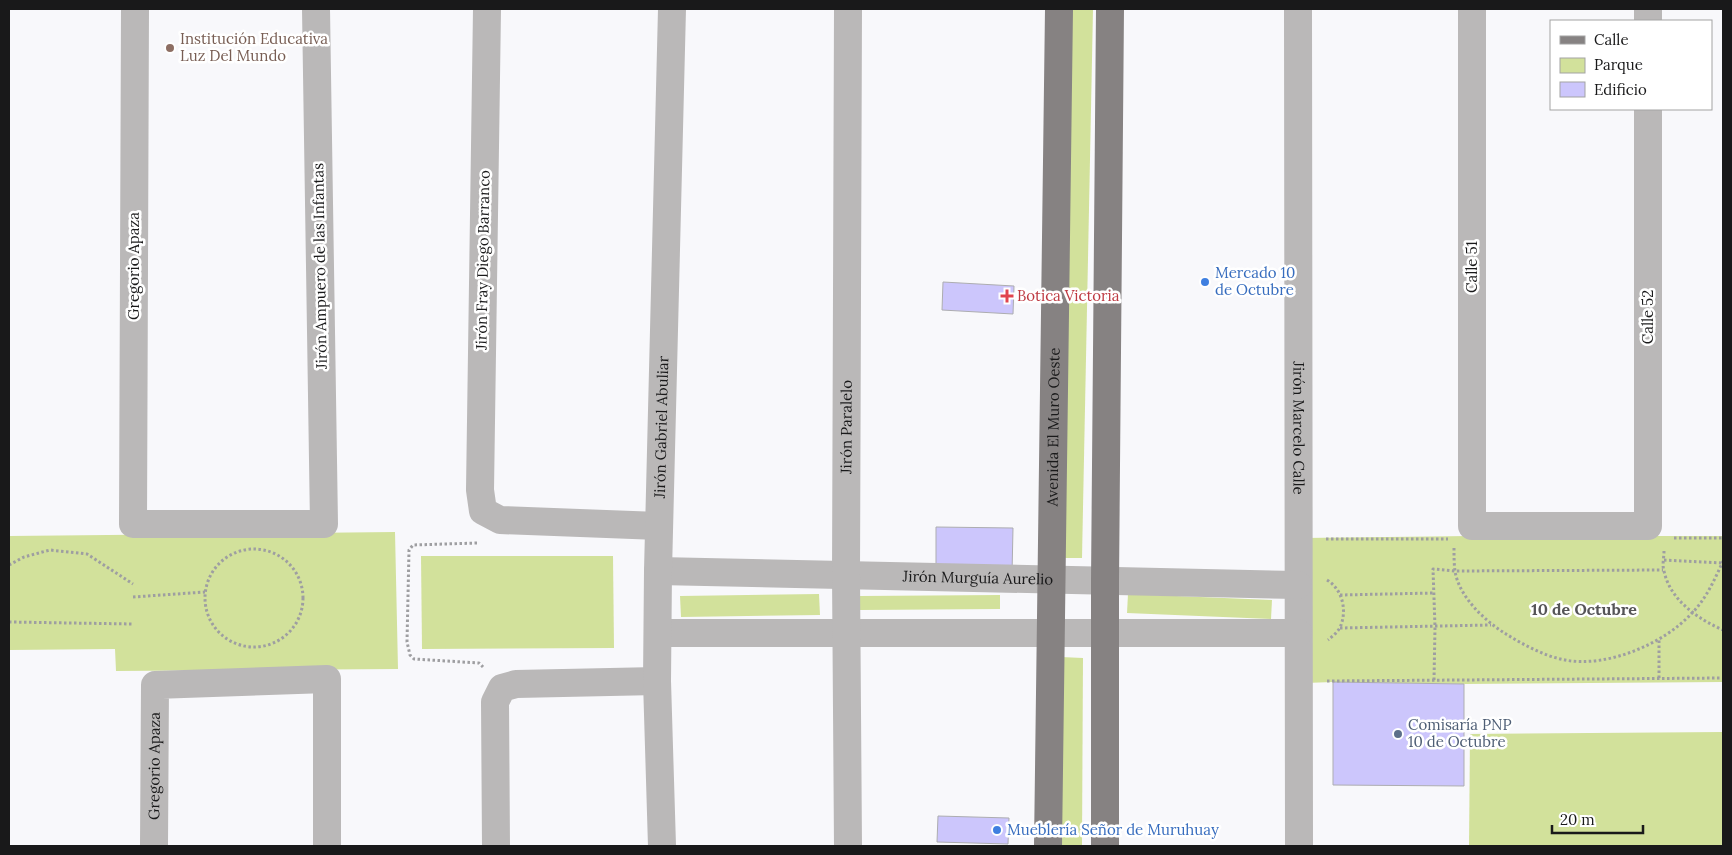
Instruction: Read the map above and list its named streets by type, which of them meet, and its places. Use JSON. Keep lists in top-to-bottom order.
{
  "streets": {
    "main road": ["Avenida El Muro Oeste"],
    "street": [
      "Jirón Fray Diego Barranco",
      "Gregorio Apaza",
      "Jirón Ampuero de las Infantas",
      "Calle 51",
      "Calle 52",
      "Jirón Gabriel Abuliar",
      "Jirón Paralelo",
      "Jirón Marcelo Calle",
      "Jirón Murguía Aurelio"
    ]
  },
  "crossings": [
    ["Gregorio Apaza", "Jirón Ampuero de las Infantas"],
    ["Avenida El Muro Oeste", "Jirón Murguía Aurelio"],
    ["Jirón Gabriel Abuliar", "Jirón Murguía Aurelio"],
    ["Jirón Paralelo", "Jirón Murguía Aurelio"],
    ["Jirón Marcelo Calle", "Jirón Murguía Aurelio"]
  ],
  "districts": ["10 de Octubre"],
  "places": {
    "other": [
      "Institución Educativa Luz Del Mundo",
      "Mercado 10 de Octubre",
      "Comisaría PNP 10 de Octubre",
      "Mueblería Señor de Muruhuay"
    ],
    "health": ["Botica Victoria"]
  },
  "legend": ["Calle", "Parque", "Edificio"],
  "scale_bar": "20 m"
}
